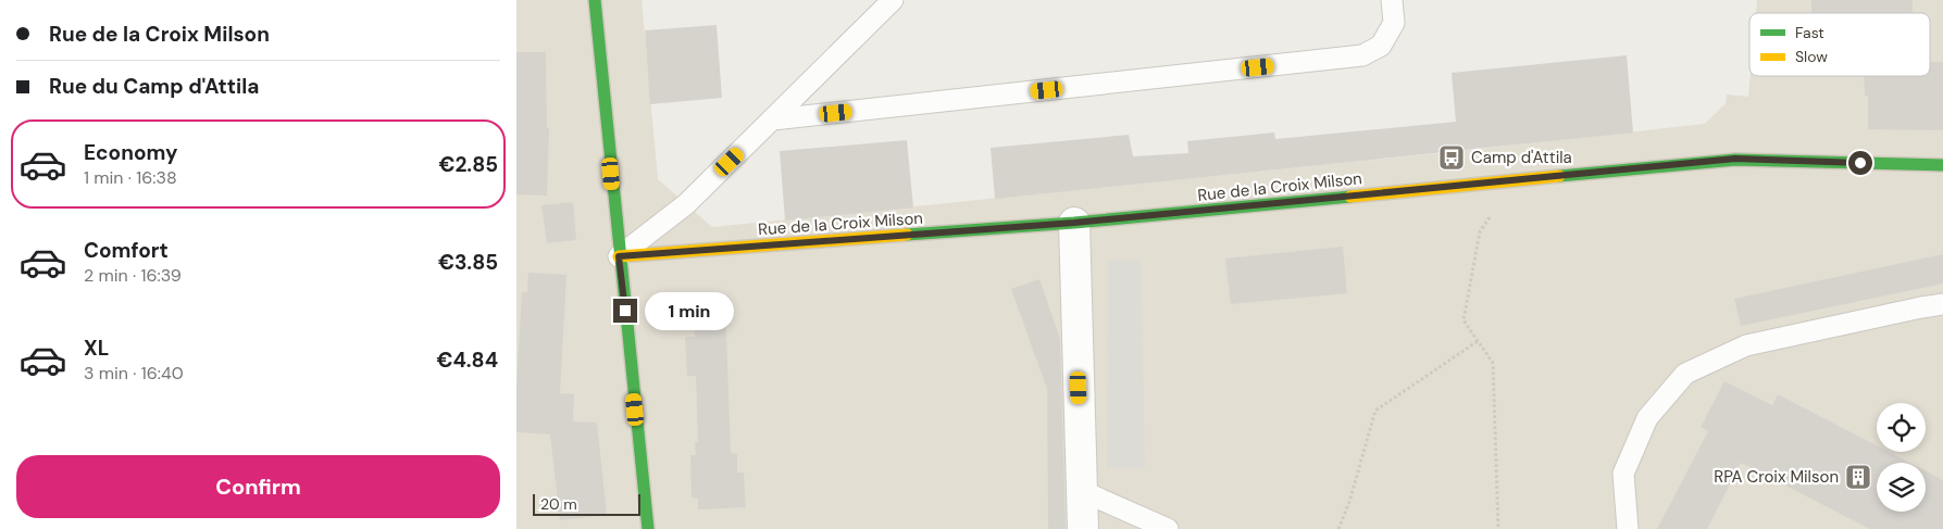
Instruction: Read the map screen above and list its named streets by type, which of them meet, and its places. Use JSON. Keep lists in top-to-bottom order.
{
  "streets": {
    "street": ["Rue de la Croix Milson"]
  },
  "places": {
    "bus stop": ["Camp d'Attila"],
    "building": ["RPA Croix Milson"]
  },
  "legend": ["Fast", "Slow"],
  "scale_bar": "20 m",
  "page": {
    "banner": ["Rue de la Croix Milson", "Rue du Camp d'Attila"],
    "list": [
      {
        "name": "Economy",
        "note": "1 min · 16:38",
        "value": "€2.85"
      },
      {
        "name": "Comfort",
        "note": "2 min · 16:39",
        "value": "€3.85"
      },
      {
        "name": "XL",
        "note": "3 min · 16:40",
        "value": "€4.84"
      }
    ],
    "bubble": "1 min",
    "buttons": "Confirm",
    "scale": "20 m"
  }
}
